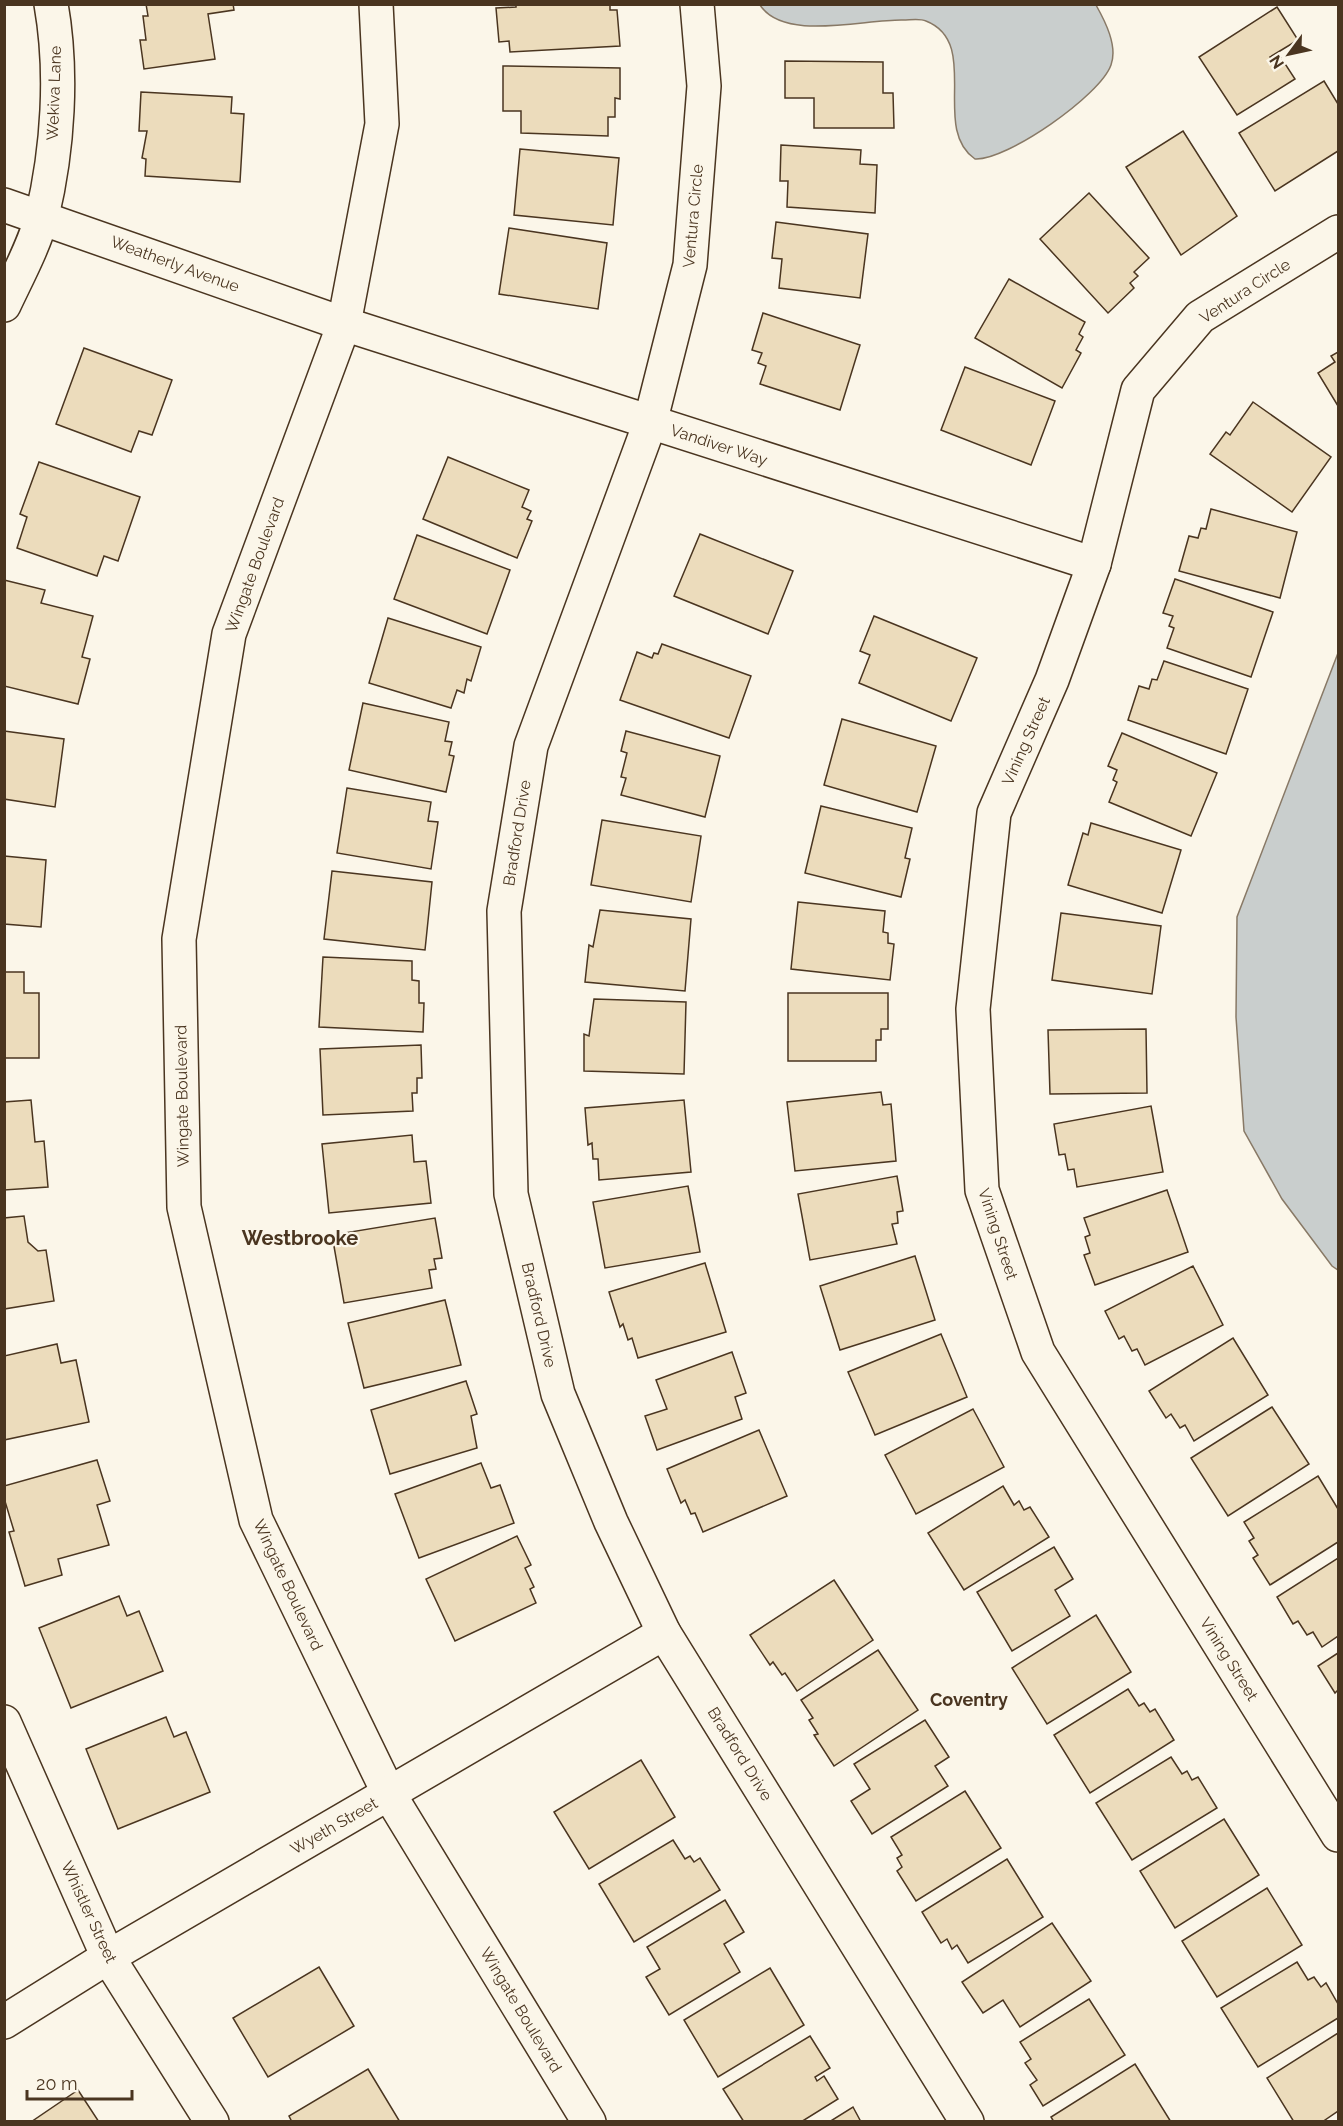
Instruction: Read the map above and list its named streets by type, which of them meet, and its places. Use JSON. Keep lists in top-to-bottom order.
{
  "streets": {
    "street": [
      "Wekiva Lane",
      "Ventura Circle",
      "Weatherly Avenue",
      "Vandiver Way",
      "Wingate Boulevard",
      "Vining Street",
      "Bradford Drive",
      "Wyeth Street",
      "Whistler Street"
    ]
  },
  "crossings": [
    ["Wekiva Lane", "Weatherly Avenue"],
    ["Ventura Circle", "Vandiver Way"],
    ["Ventura Circle", "Vining Street"],
    ["Ventura Circle", "Bradford Drive"],
    ["Weatherly Avenue", "Vandiver Way"],
    ["Weatherly Avenue", "Wingate Boulevard"],
    ["Vandiver Way", "Wingate Boulevard"],
    ["Vandiver Way", "Vining Street"],
    ["Vandiver Way", "Bradford Drive"],
    ["Wingate Boulevard", "Wyeth Street"],
    ["Bradford Drive", "Wyeth Street"],
    ["Wyeth Street", "Whistler Street"]
  ],
  "districts": ["Westbrooke", "Coventry"],
  "scale_bar": "20 m",
  "north": "bottom left"
}
